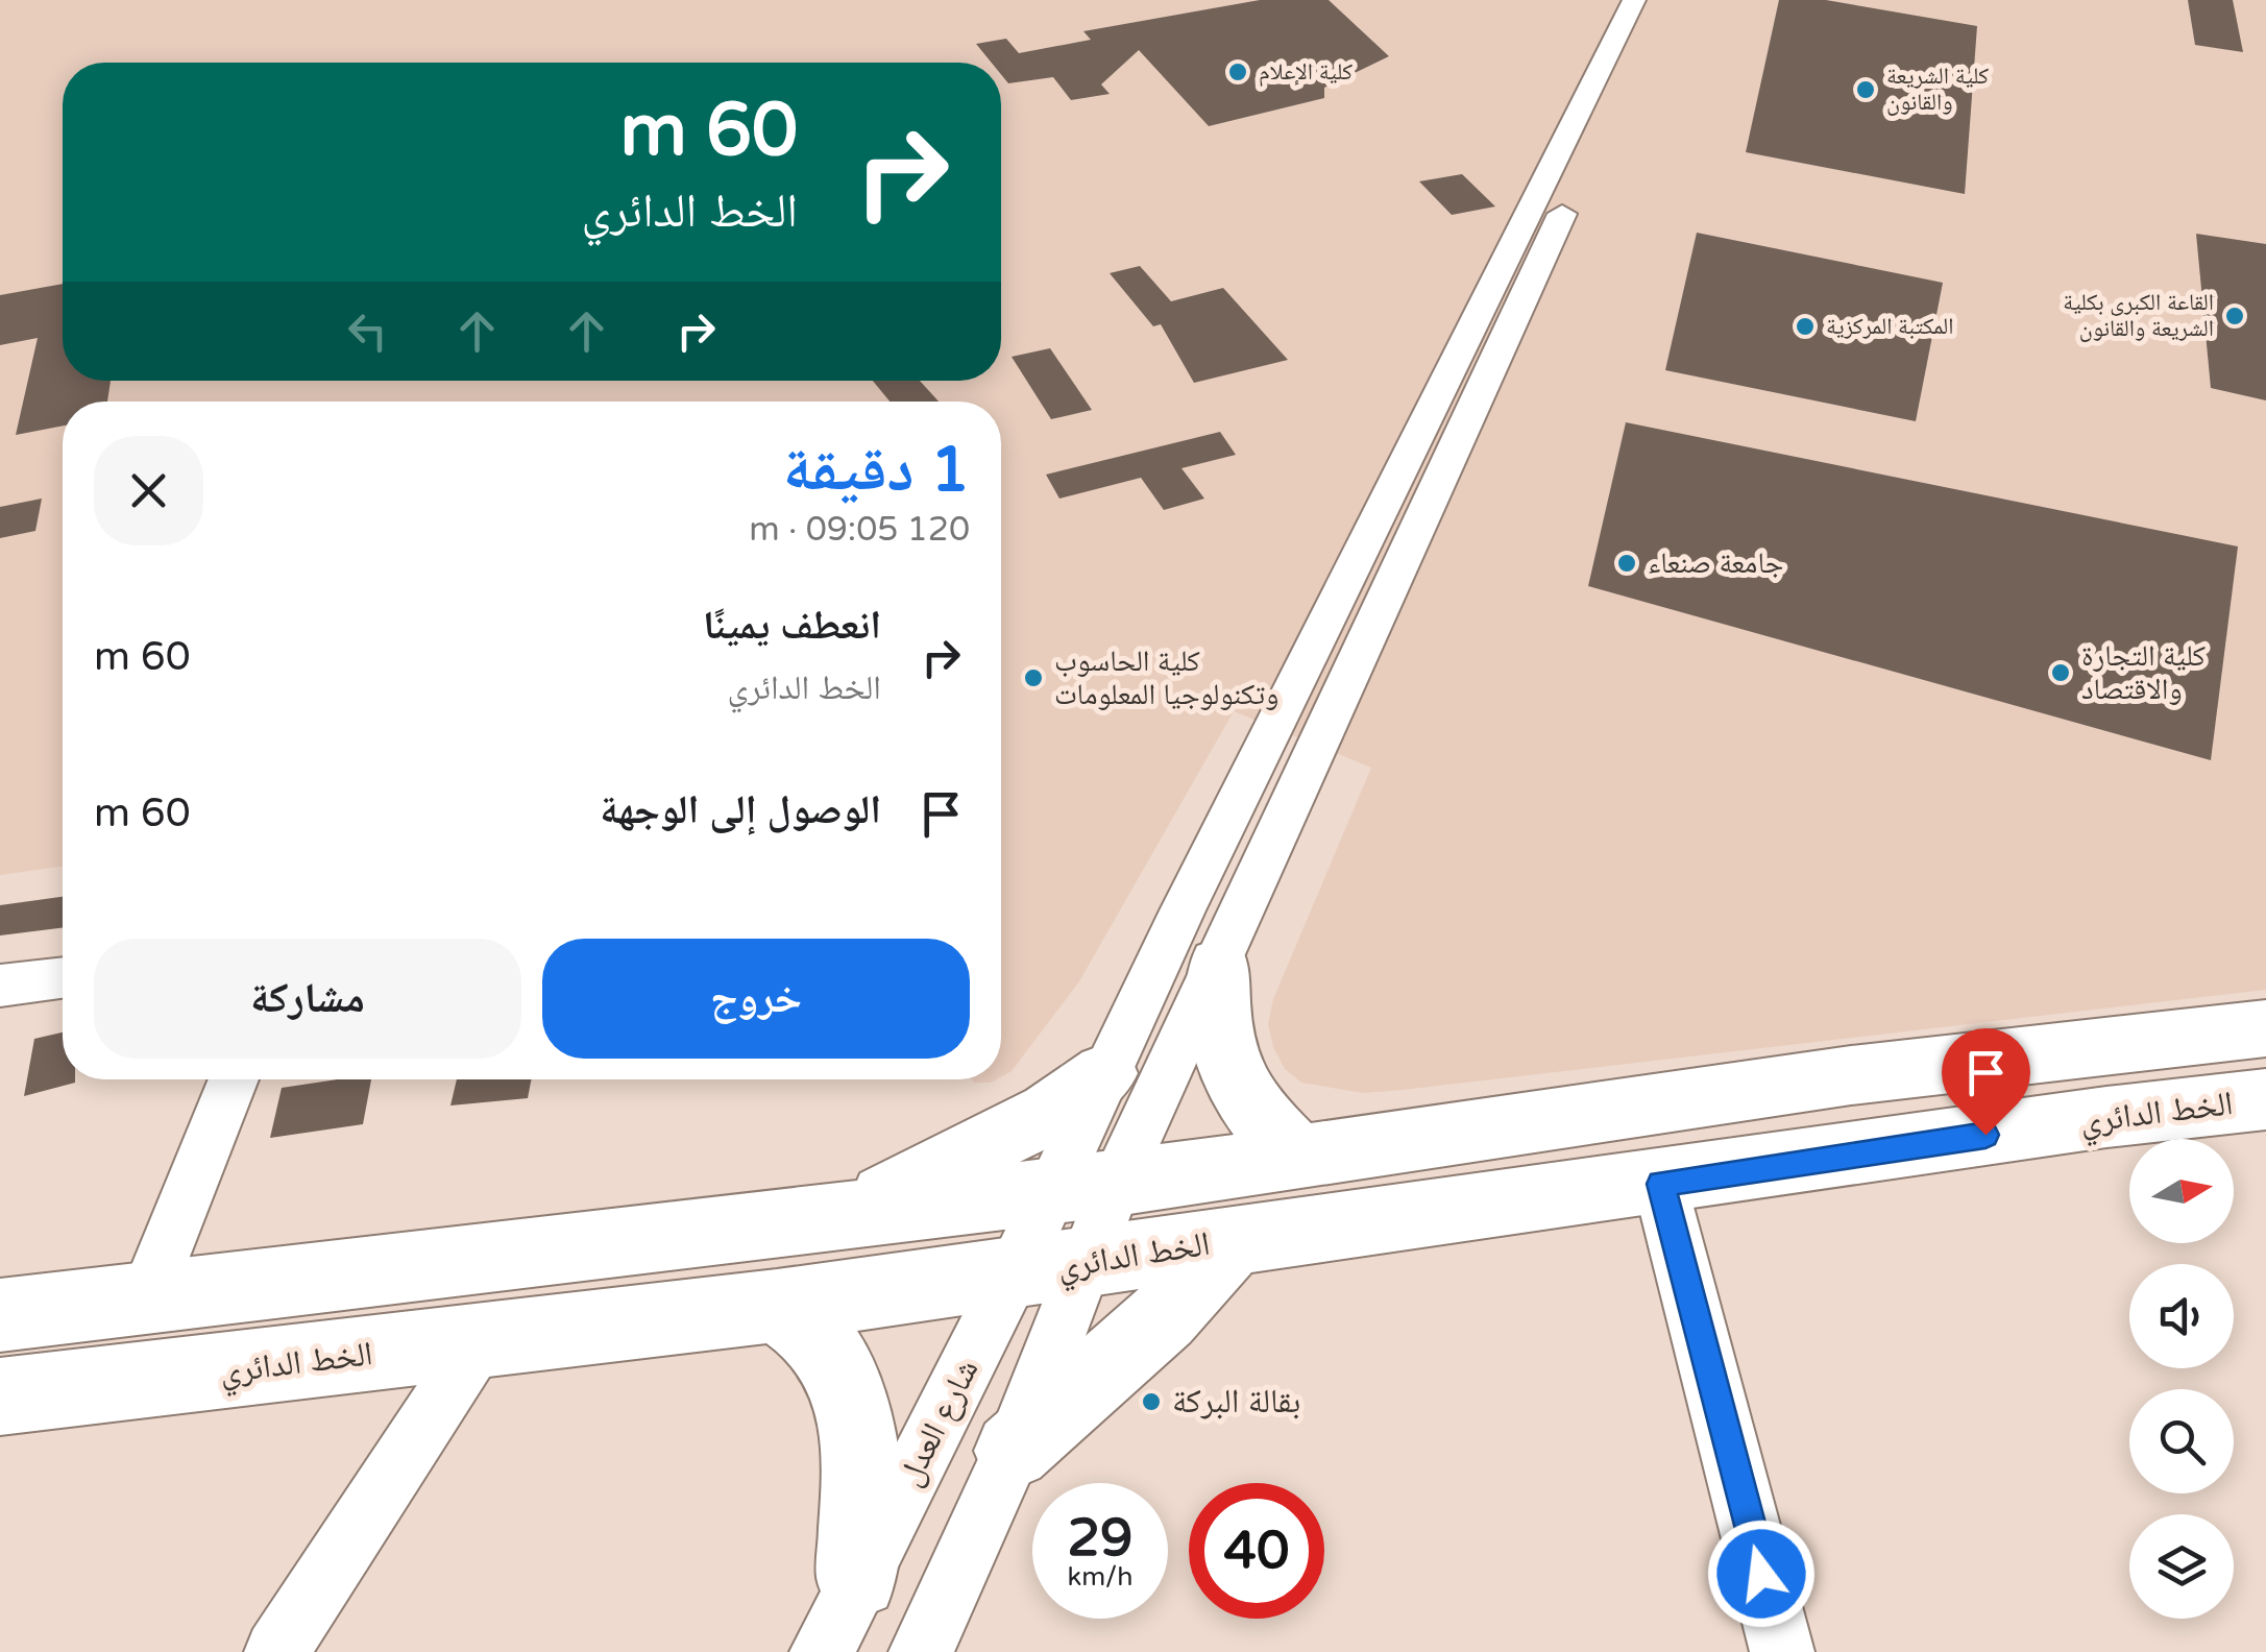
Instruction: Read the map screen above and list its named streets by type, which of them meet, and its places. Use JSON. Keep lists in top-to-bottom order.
{
  "streets": {
    "main road": ["الخط الدائري"],
    "street": ["شارع العدل"]
  },
  "crossings": [
    ["الخط الدائري", "شارع العدل"]
  ],
  "places": [
    "كلية الإعلام",
    "كلية الشريعة والقانون",
    "القاعة الكبرى بكلية الشريعة والقانون",
    "المكتبة المركزية",
    "جامعة صنعاء",
    "كلية التجارة والاقتصاد",
    "كلية الحاسوب وتكنولوجيا المعلومات",
    "بقالة البركة"
  ],
  "north": "right",
  "page": {
    "turn": ["60 m", "الخط الدائري"],
    "heading": ["1 دقيقة", "120 m · 09:05"],
    "list": [
      {
        "name": "انعطف يمينًا",
        "note": "الخط الدائري",
        "value": "60 m"
      },
      {
        "name": "الوصول إلى الوجهة",
        "value": "60 m"
      }
    ],
    "buttons": ["خروج", "مشاركة"],
    "speed": "29 km/h",
    "limit": "40"
  }
}
